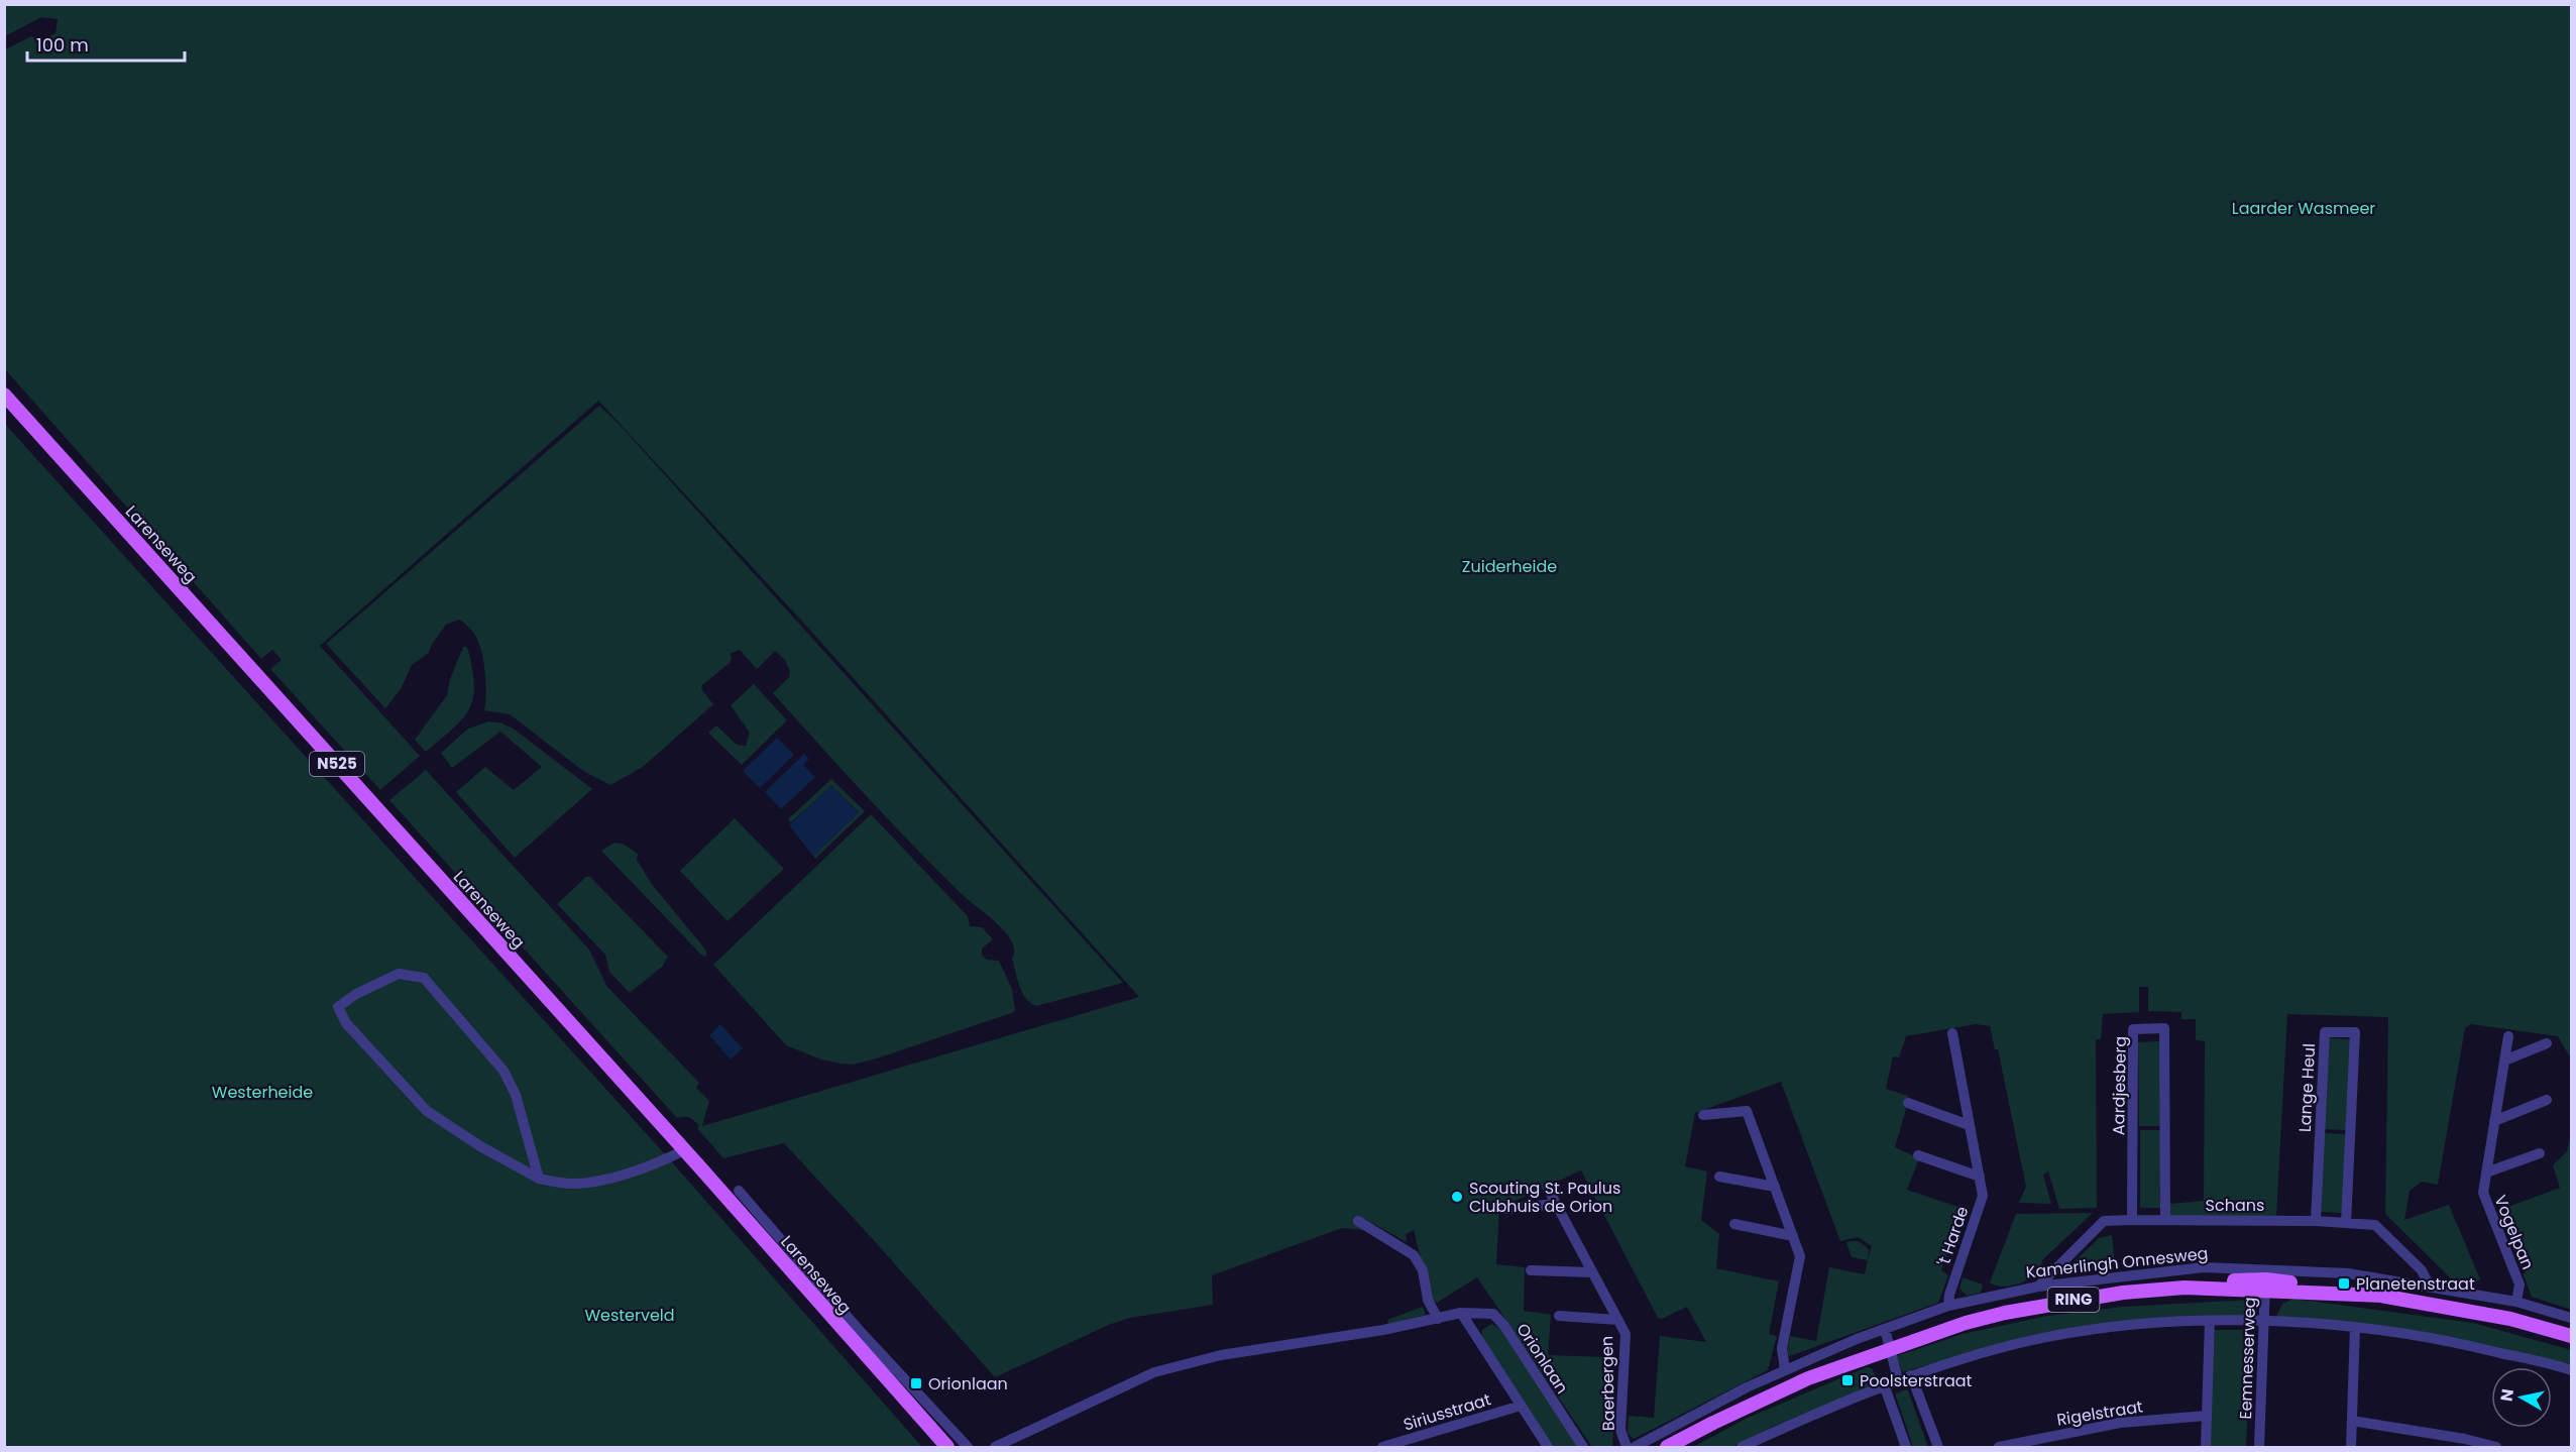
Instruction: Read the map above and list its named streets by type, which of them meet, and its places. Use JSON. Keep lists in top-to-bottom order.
{
  "streets": {
    "main road": [
      "Larenseweg",
      "N525",
      "Kamerlingh Onnesweg",
      "RING"
    ],
    "street": [
      "Aardjesberg",
      "Lange Heul",
      "Schans",
      "Vogelpan",
      "'t Harde",
      "Orionlaan",
      "Eemnesserweg",
      "Baerbergen",
      "Siriusstraat",
      "Rigelstraat"
    ]
  },
  "crossings": [
    ["Aardjesberg", "Schans"],
    ["Lange Heul", "Schans"],
    ["Schans", "Kamerlingh Onnesweg"],
    ["Vogelpan", "Kamerlingh Onnesweg"],
    ["'t Harde", "Kamerlingh Onnesweg"],
    ["Kamerlingh Onnesweg", "Eemnesserweg"]
  ],
  "parks": [
    "Laarder Wasmeer",
    "Zuiderheide",
    "Westerheide",
    "Westerveld"
  ],
  "places": {
    "other": ["Scouting St. Paulus Clubhuis de Orion"],
    "transit": ["Planetenstraat", "Poolsterstraat", "Orionlaan"]
  },
  "scale_bar": "100 m",
  "north": "left"
}
